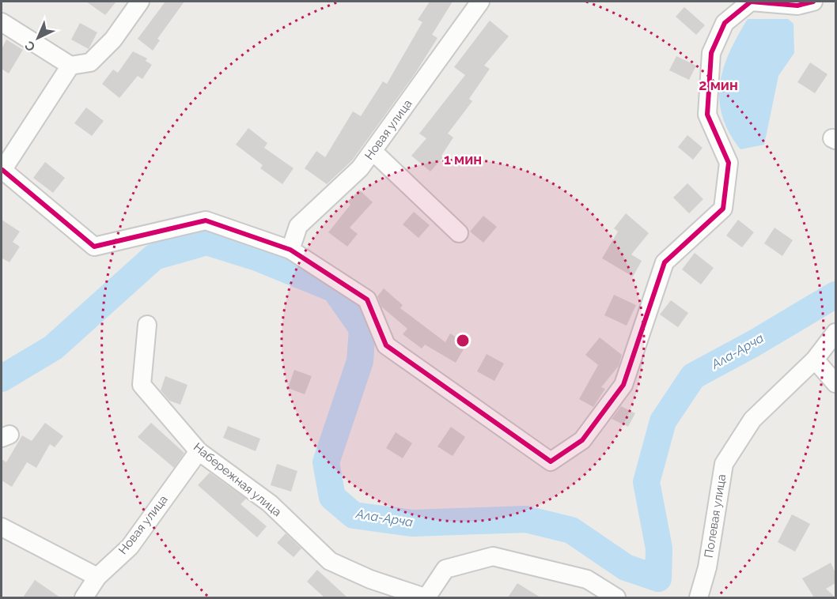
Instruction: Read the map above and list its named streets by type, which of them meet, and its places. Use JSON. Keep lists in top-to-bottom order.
{
  "streets": {
    "street": ["Новая улица", "Набережная улица", "Полевая улица"]
  },
  "crossings": [
    ["Новая улица", "Набережная улица"]
  ],
  "water": ["Ала-Арча"],
  "north": "bottom left",
  "rings": ["2 мин", "1 мин"]
}
